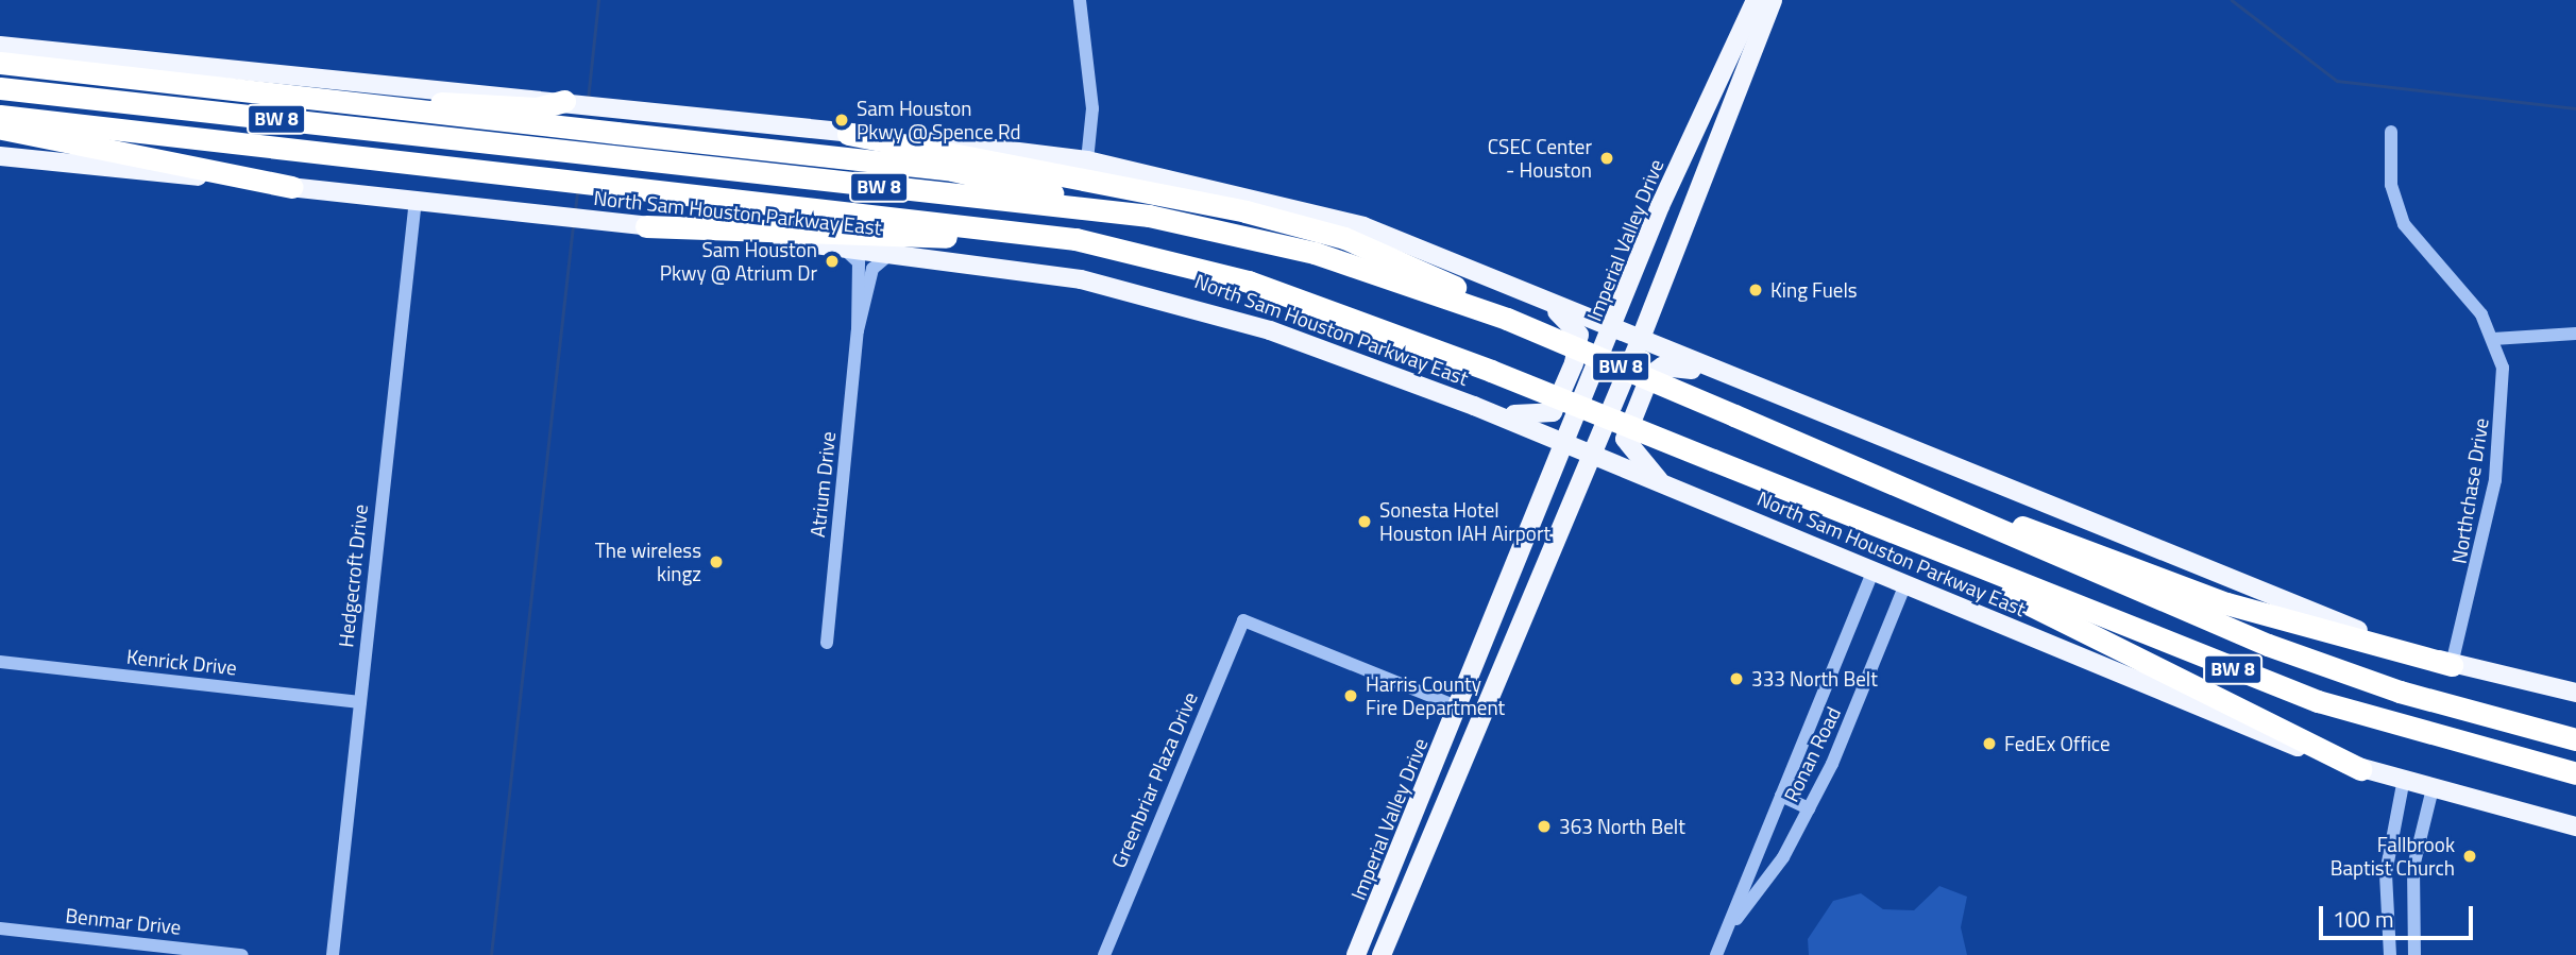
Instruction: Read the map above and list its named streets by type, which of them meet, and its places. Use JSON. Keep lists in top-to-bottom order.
{
  "streets": {
    "highway": ["BW 8", "North Sam Houston Parkway East"],
    "main road": ["Imperial Valley Drive"],
    "street": [
      "Atrium Drive",
      "Northchase Drive",
      "Hedgecroft Drive",
      "Kenrick Drive",
      "Ronan Road",
      "Greenbriar Plaza Drive",
      "Benmar Drive"
    ]
  },
  "crossings": [
    ["North Sam Houston Parkway East", "Imperial Valley Drive"],
    ["North Sam Houston Parkway East", "Atrium Drive"],
    ["North Sam Houston Parkway East", "Hedgecroft Drive"],
    ["North Sam Houston Parkway East", "Ronan Road"],
    ["Imperial Valley Drive", "Greenbriar Plaza Drive"],
    ["Hedgecroft Drive", "Kenrick Drive"]
  ],
  "places": [
    "Sam Houston Pkwy @ Spence Rd",
    "CSEC Center - Houston",
    "Sam Houston Pkwy @ Atrium Dr",
    "King Fuels",
    "Sonesta Hotel Houston IAH Airport",
    "The wireless kingz",
    "333 North Belt",
    "Harris County Fire Department",
    "FedEx Office",
    "363 North Belt",
    "Fallbrook Baptist Church"
  ],
  "scale_bar": "100 m"
}
